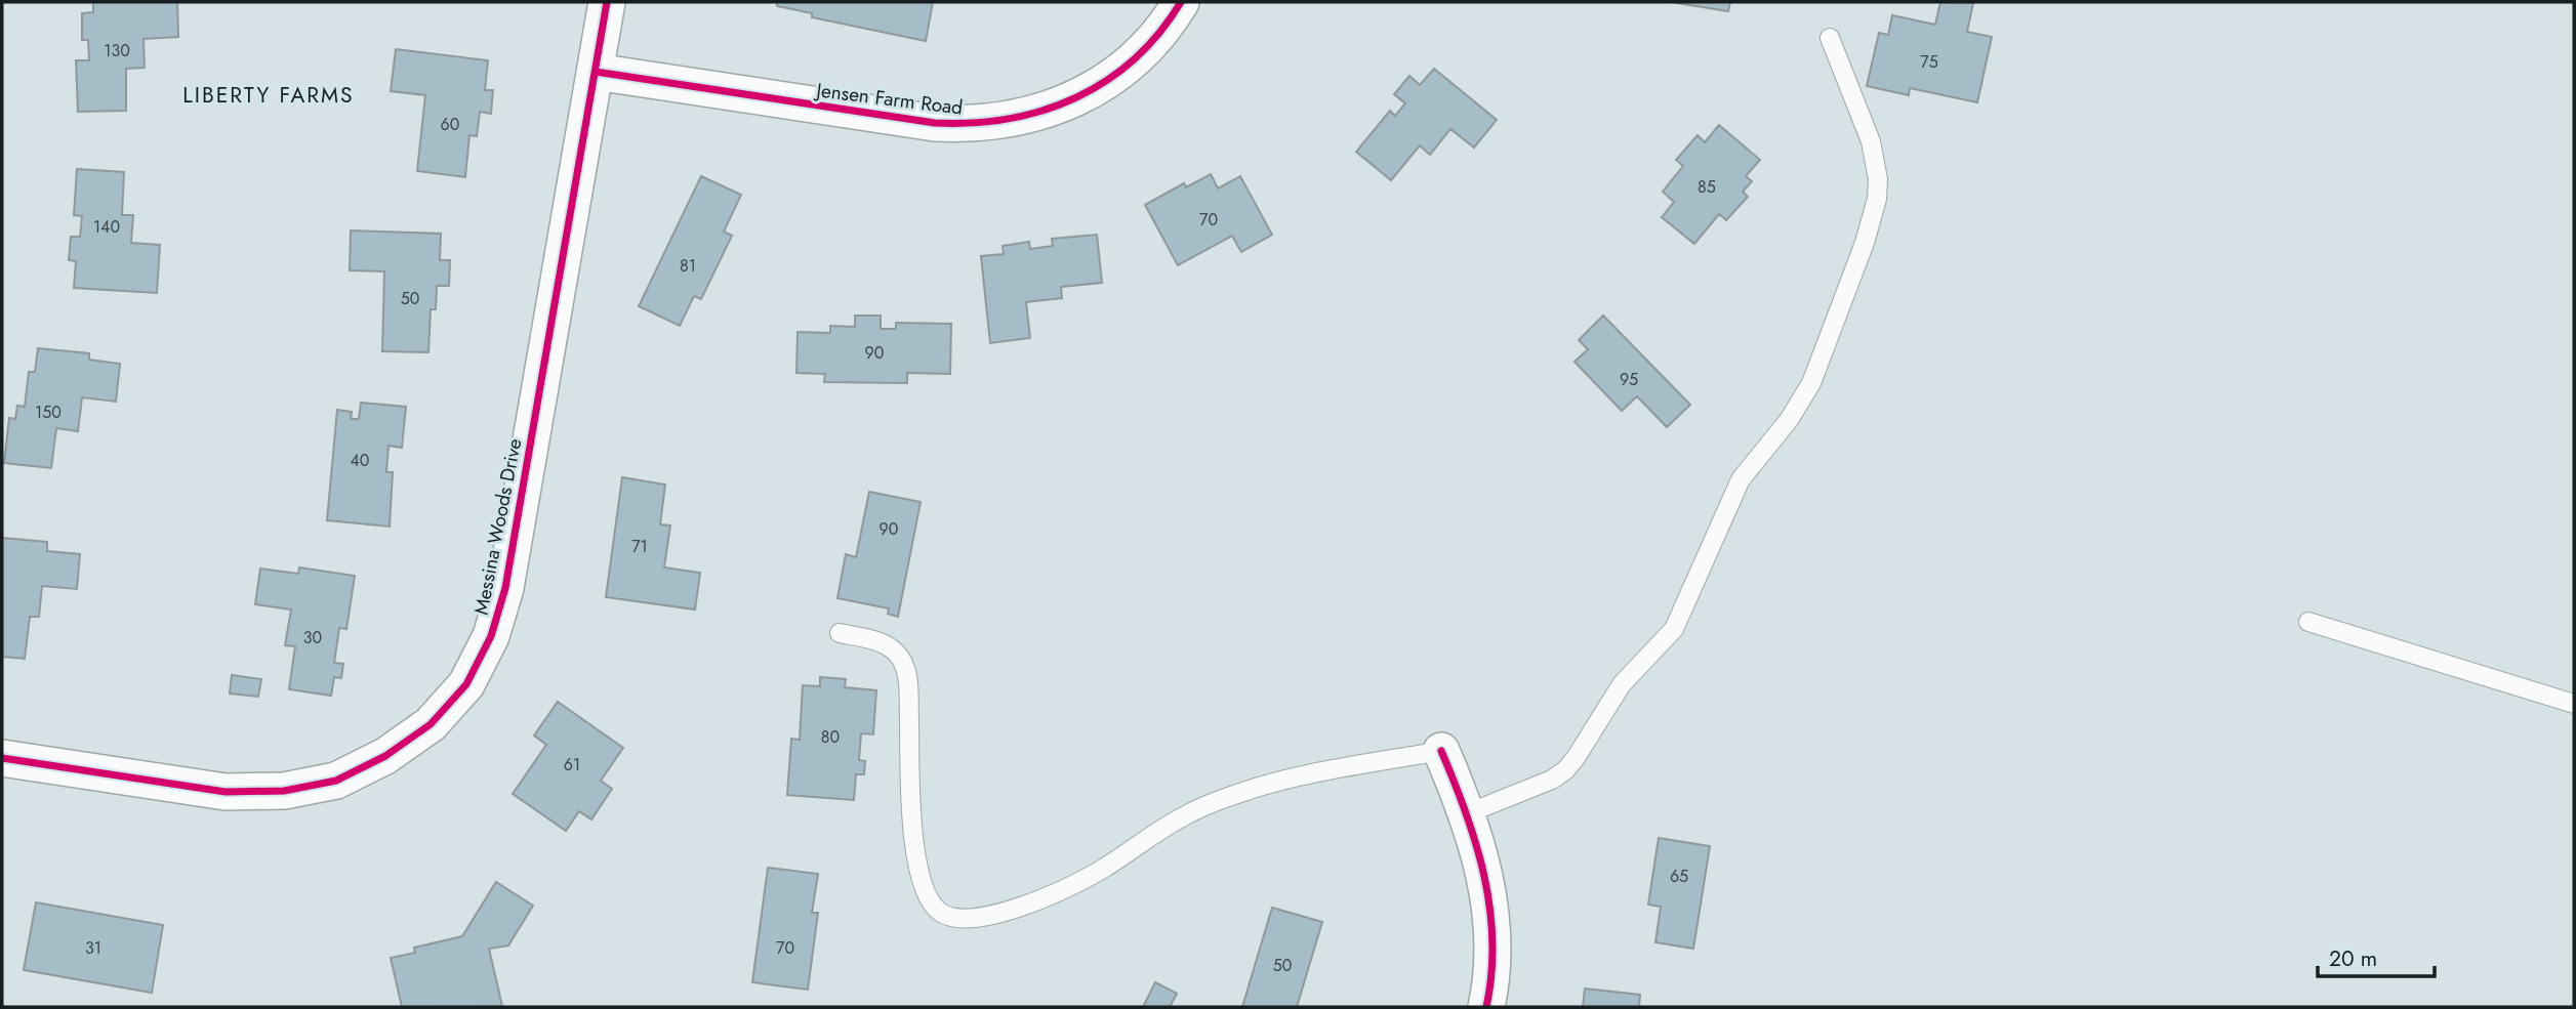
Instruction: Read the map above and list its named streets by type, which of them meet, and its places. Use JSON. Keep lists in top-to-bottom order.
{
  "streets": {
    "street": ["Jensen Farm Road", "Messina Woods Drive"]
  },
  "crossings": [
    ["Jensen Farm Road", "Messina Woods Drive"]
  ],
  "districts": ["LIBERTY FARMS"],
  "house_numbers": [
    "130",
    "75",
    "60",
    "85",
    "70",
    "140",
    "81",
    "50",
    "90",
    "95",
    "150",
    "40",
    "90",
    "71",
    "30",
    "80",
    "61",
    "65",
    "31",
    "70",
    "50"
  ],
  "scale_bar": "20 m"
}
